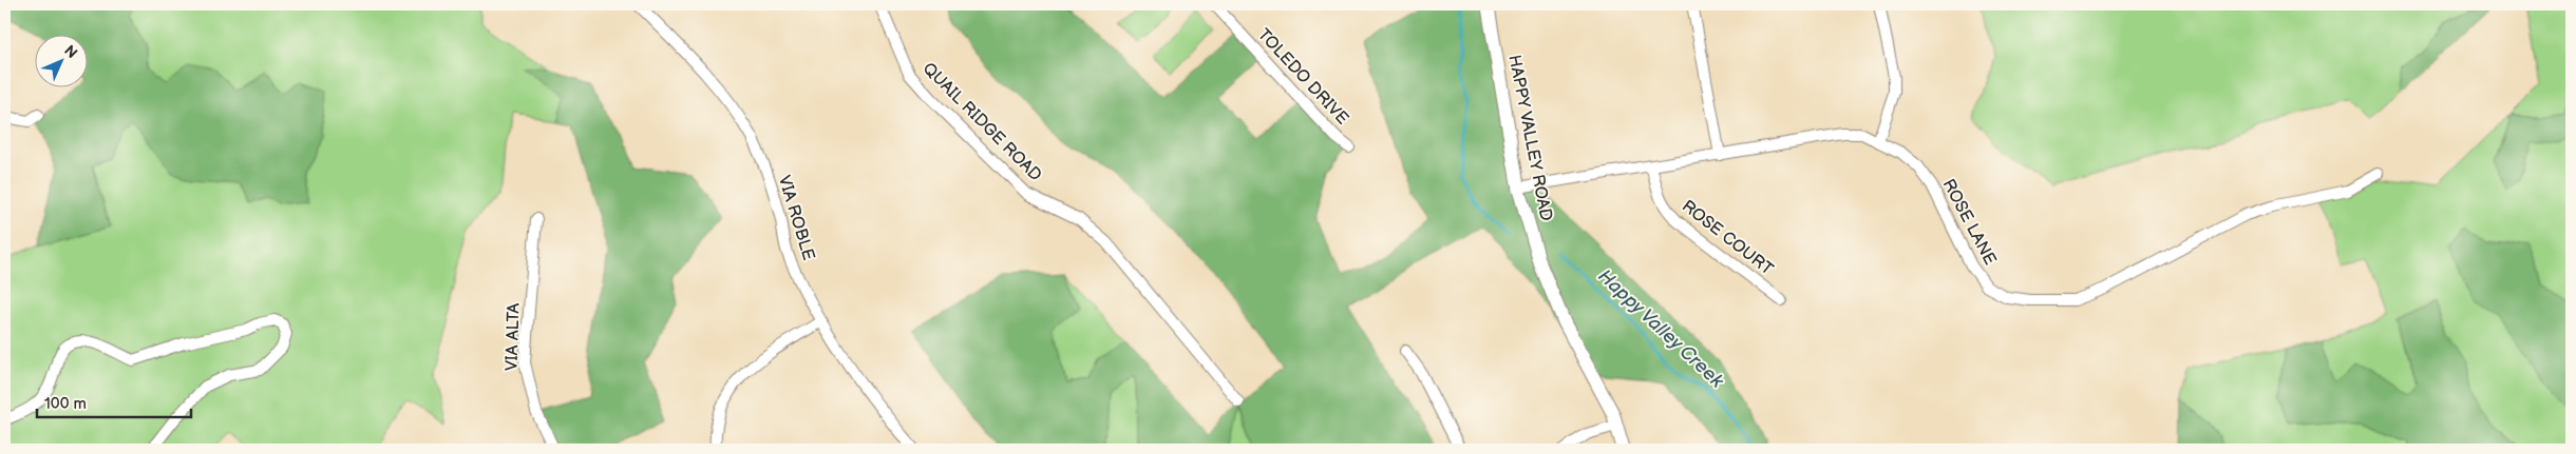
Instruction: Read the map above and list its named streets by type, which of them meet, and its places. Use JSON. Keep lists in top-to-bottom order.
{
  "streets": {
    "street": [
      "TOLEDO DRIVE",
      "QUAIL RIDGE ROAD",
      "HAPPY VALLEY ROAD",
      "VIA ROBLE",
      "ROSE LANE",
      "ROSE COURT",
      "VIA ALTA"
    ]
  },
  "crossings": [
    ["HAPPY VALLEY ROAD", "ROSE LANE"],
    ["ROSE LANE", "ROSE COURT"]
  ],
  "water": ["Happy Valley Creek"],
  "scale_bar": "100 m",
  "north": "top right"
}
